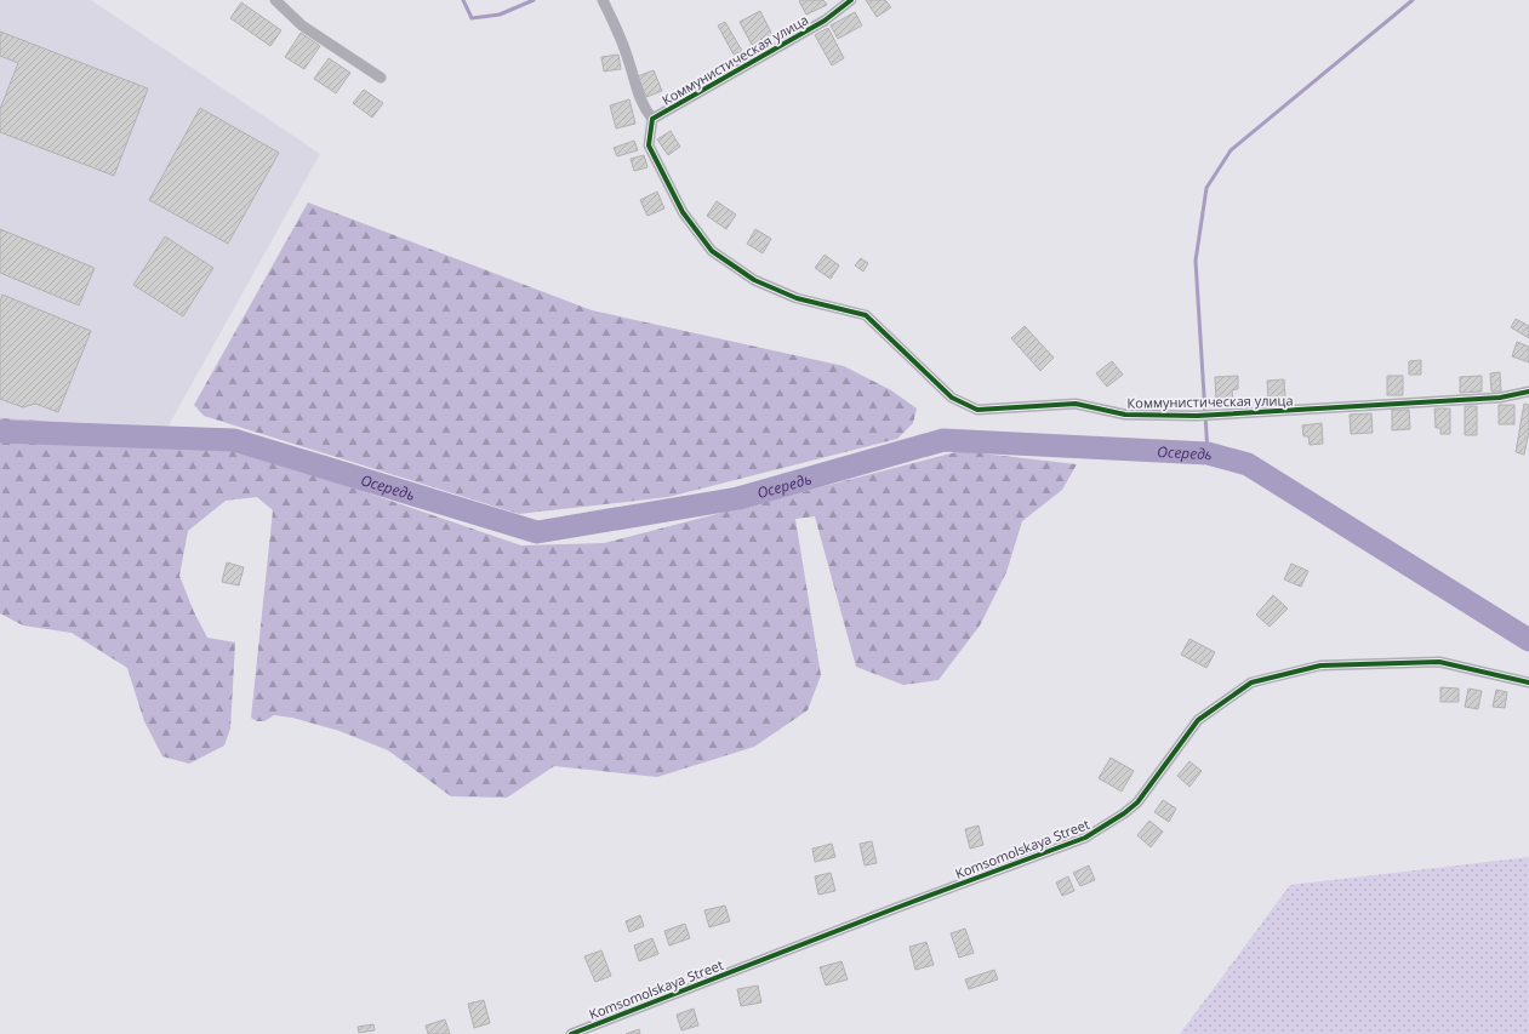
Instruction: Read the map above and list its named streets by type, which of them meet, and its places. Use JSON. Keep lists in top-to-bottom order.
{
  "streets": {
    "street": ["Коммунистическая улица", "Komsomolskaya Street"]
  },
  "water": ["Осередь"]
}
